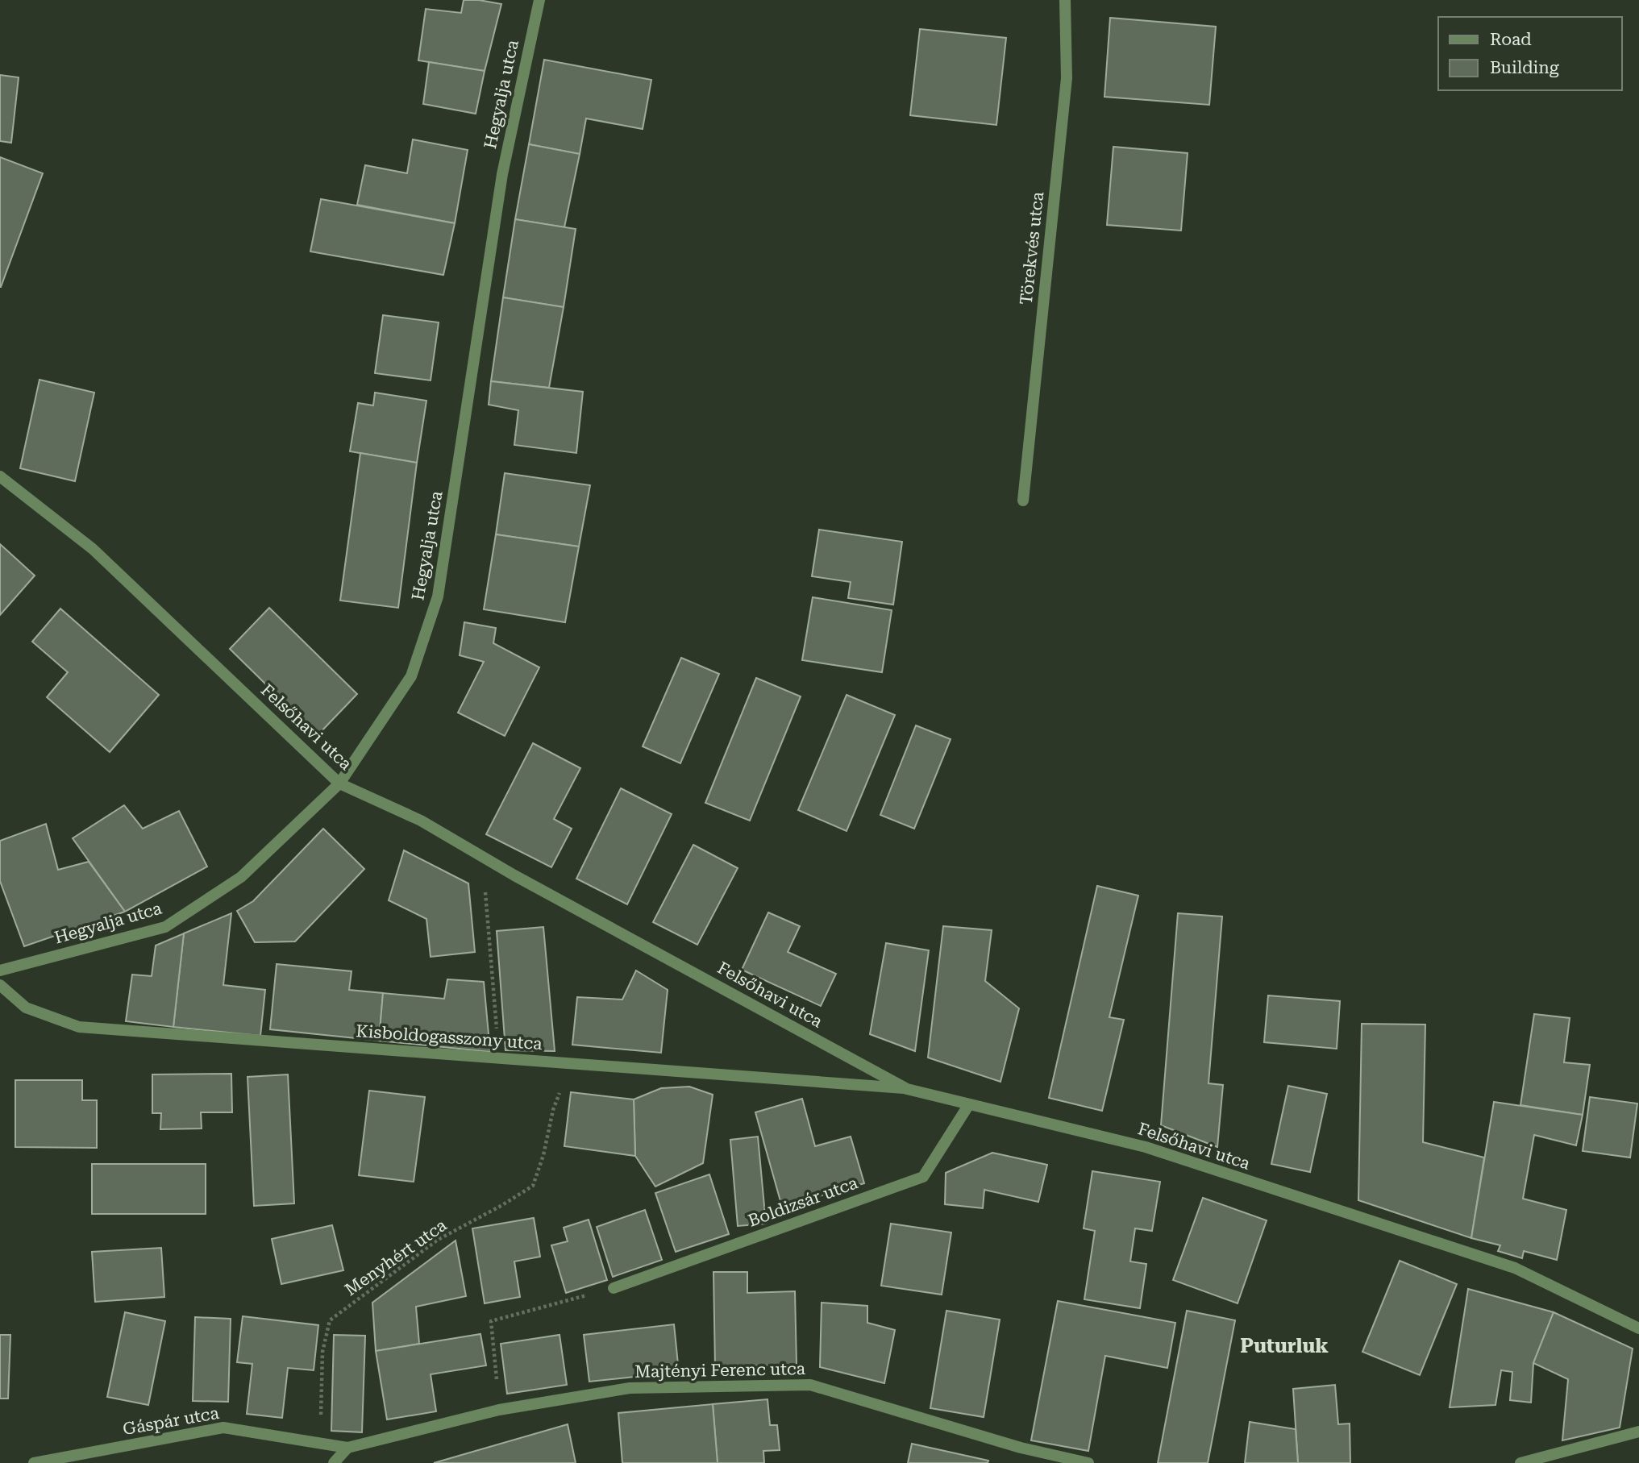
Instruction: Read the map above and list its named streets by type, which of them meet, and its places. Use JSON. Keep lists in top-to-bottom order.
{
  "streets": {
    "street": [
      "Hegyalja utca",
      "Törekvés utca",
      "Felsőhavi utca",
      "Kisboldogasszony utca",
      "Boldizsár utca",
      "Majtényi Ferenc utca",
      "Gáspár utca"
    ],
    "path": ["Menyhért utca"]
  },
  "crossings": [
    ["Hegyalja utca", "Felsőhavi utca"],
    ["Felsőhavi utca", "Kisboldogasszony utca"],
    ["Felsőhavi utca", "Boldizsár utca"],
    ["Kisboldogasszony utca", "Menyhért utca"],
    ["Menyhért utca", "Gáspár utca"],
    ["Majtényi Ferenc utca", "Gáspár utca"]
  ],
  "districts": ["Puturluk"],
  "legend": ["Road", "Building"]
}
